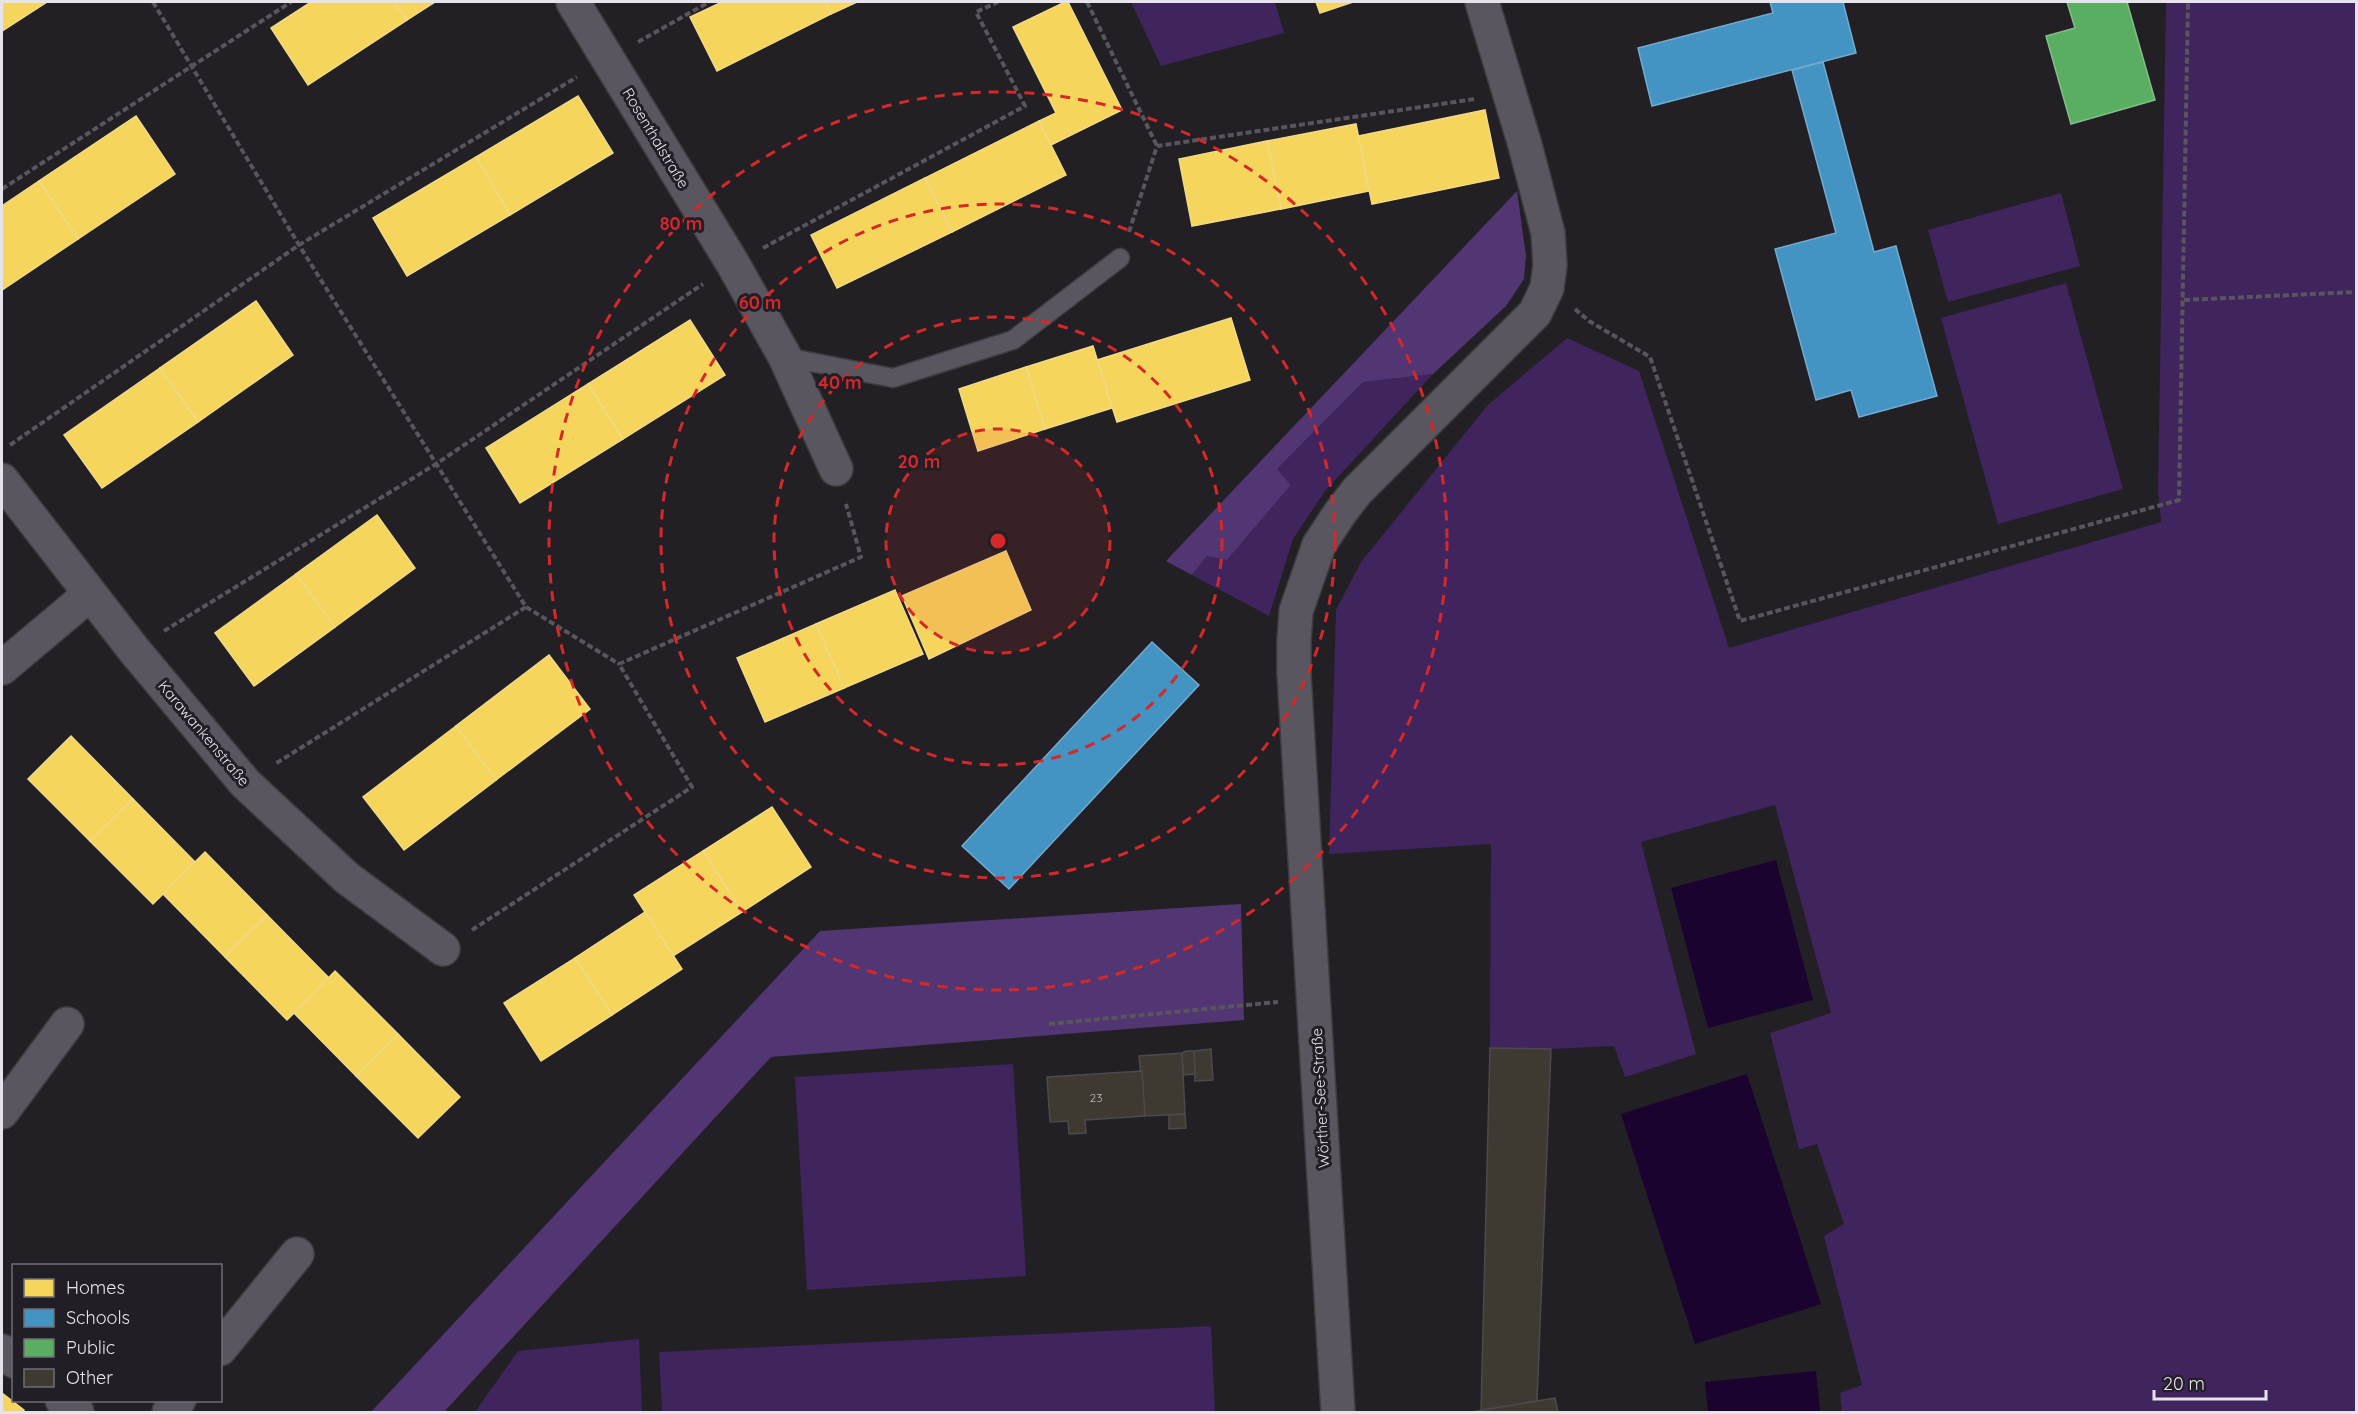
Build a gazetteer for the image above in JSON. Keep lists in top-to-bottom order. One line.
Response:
{"streets":{"street":["Rosenthalstraße","Karawankenstraße","Wörther-See-Straße"]},"house_numbers":["23"],"legend":["Homes","Schools","Public","Other"],"scale_bar":"20 m","rings":["80 m","60 m","40 m","20 m"]}
